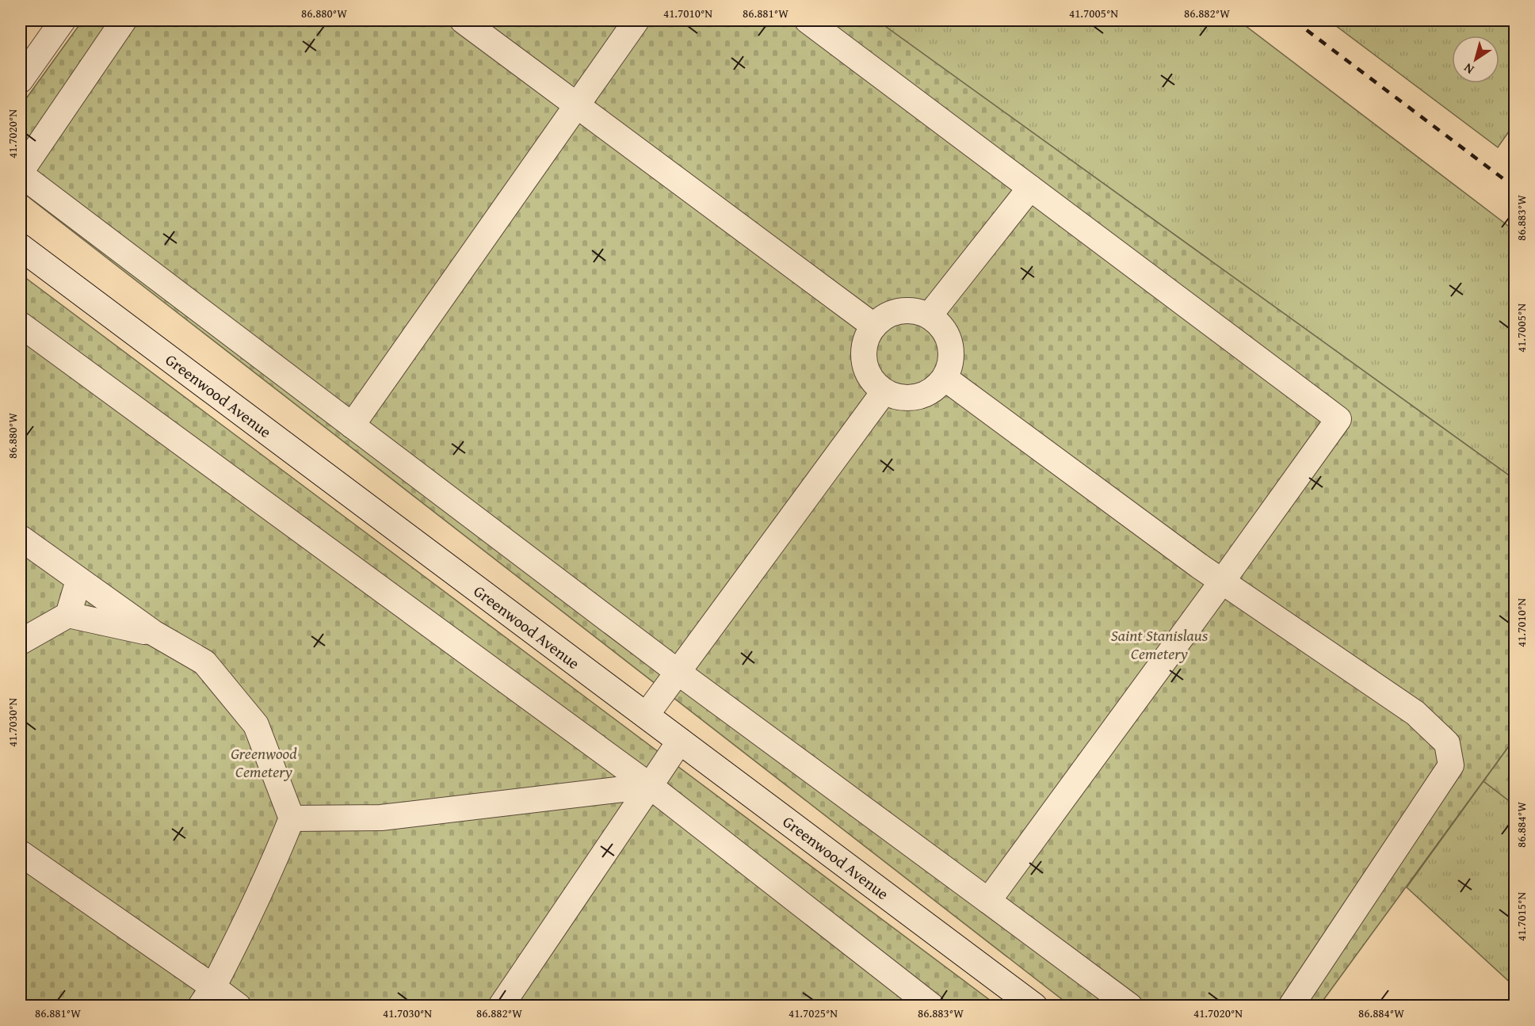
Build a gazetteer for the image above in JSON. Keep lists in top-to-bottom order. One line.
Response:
{"streets":{"street":["Greenwood Avenue"]},"parks":["Saint Stanislaus Cemetery","Greenwood Cemetery"],"north":"bottom left","coordinates":["86.880°W","41.7010°N","86.881°W","41.7005°N","86.882°W","41.7020°N","86.883°W","41.7030°N","86.884°W","41.7015°N","41.7025°N"]}
